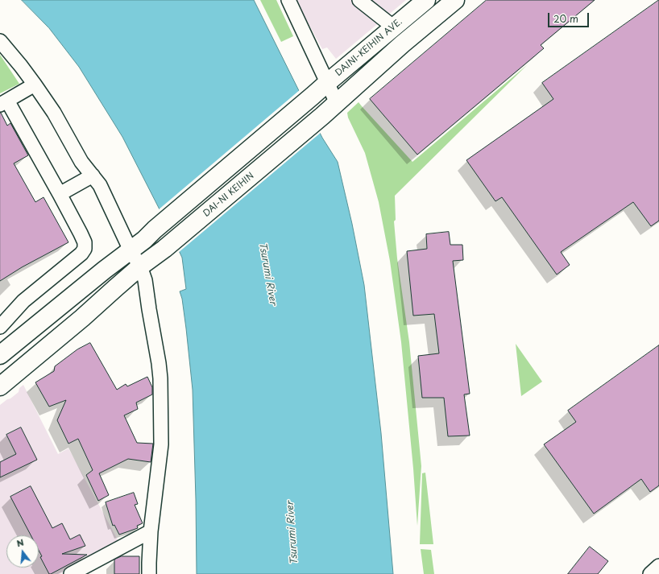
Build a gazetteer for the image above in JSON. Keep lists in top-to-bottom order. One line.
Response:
{"streets":{"highway":["DAINI-KEIHIN AVE.","DAI-NI KEIHIN"]},"water":["Tsurumi River"],"scale_bar":"20 m","north":"top"}
